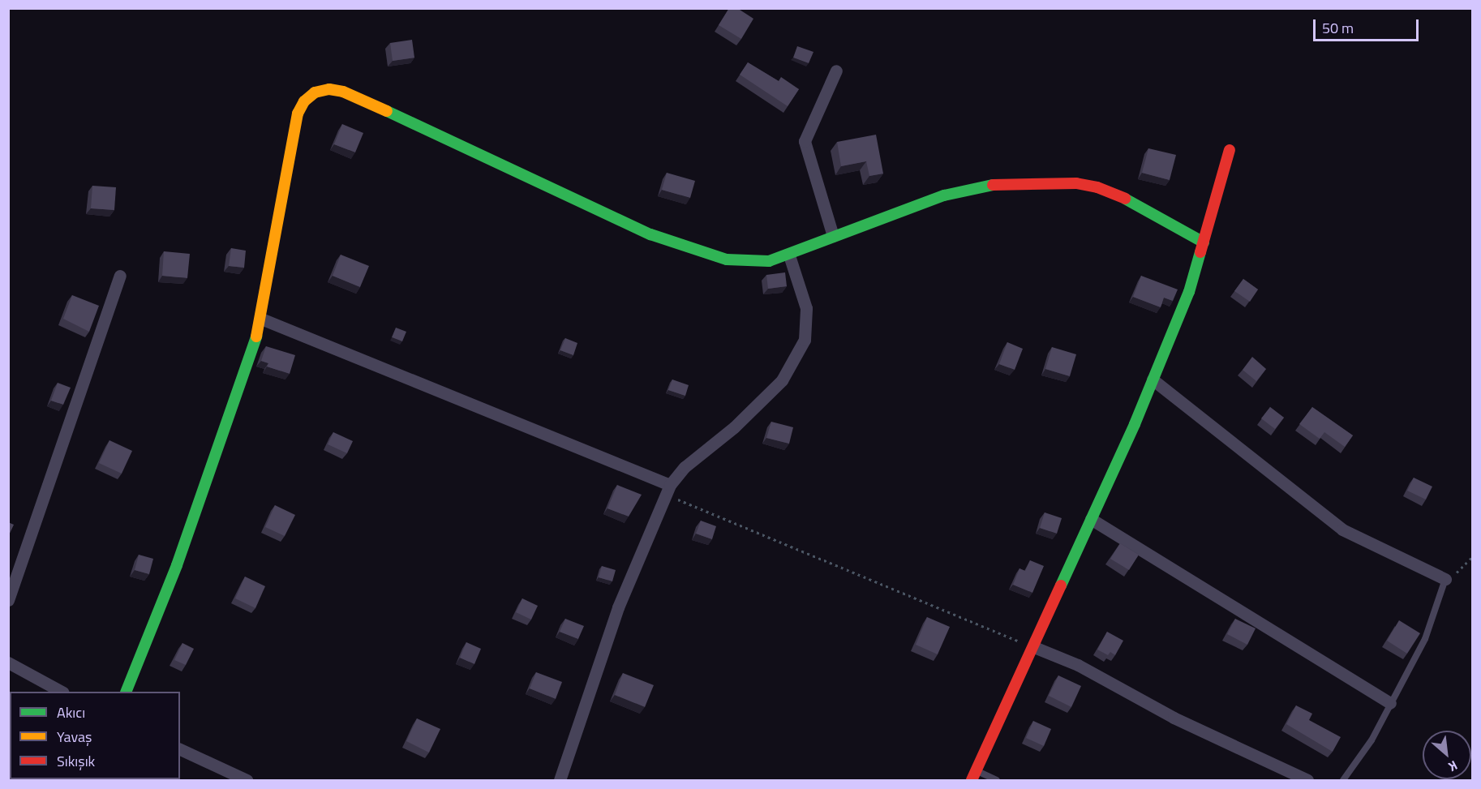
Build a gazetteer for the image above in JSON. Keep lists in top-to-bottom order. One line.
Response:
{"legend":["Akıcı","Yavaş","Sıkışık"],"scale_bar":"50 m","north":"bottom right"}
